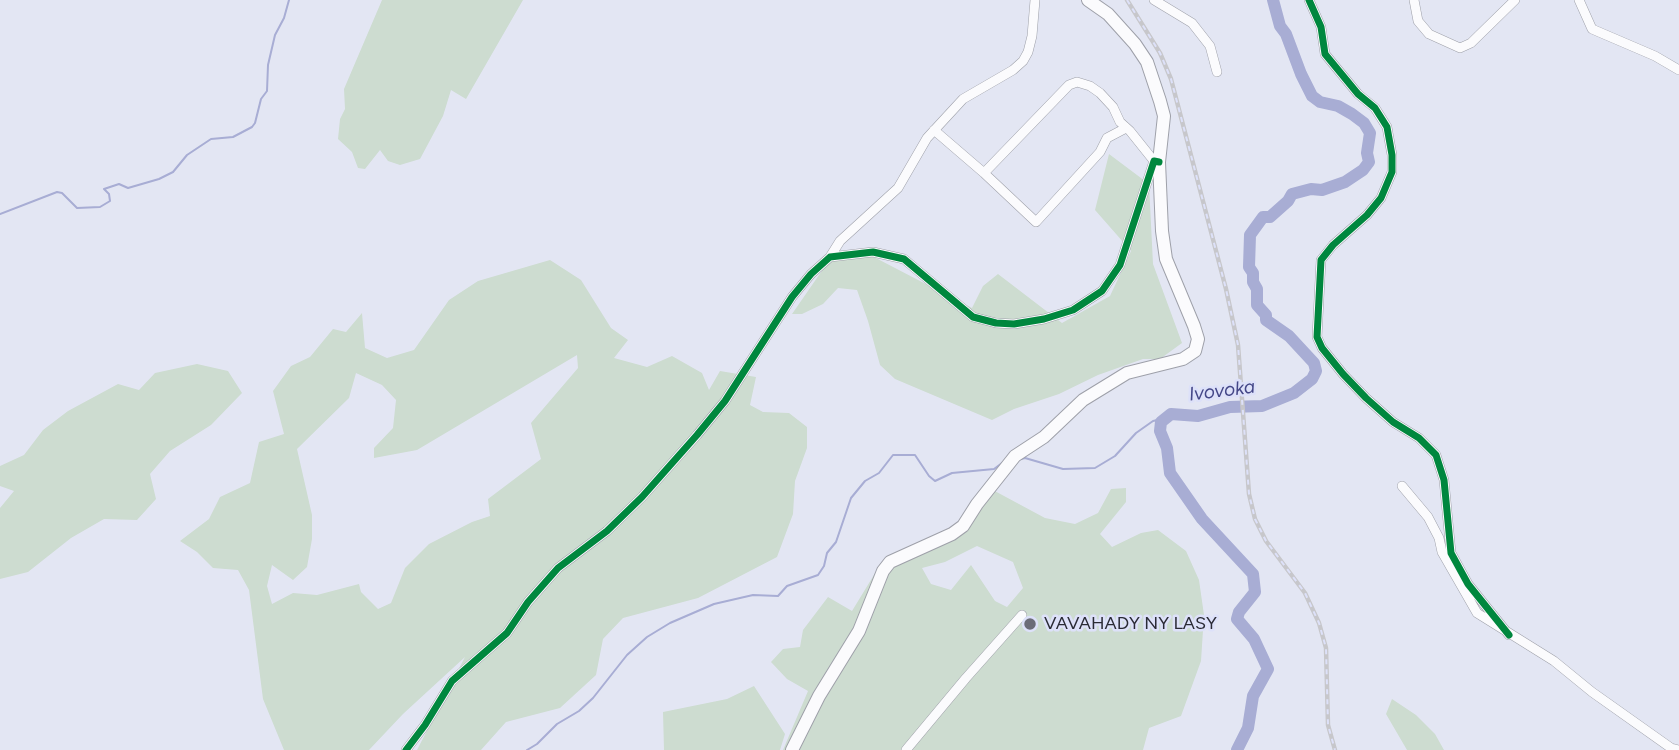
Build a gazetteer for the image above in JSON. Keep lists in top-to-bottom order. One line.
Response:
{"water":["Ivovoka"],"places":["VAVAHADY NY LASY"]}
